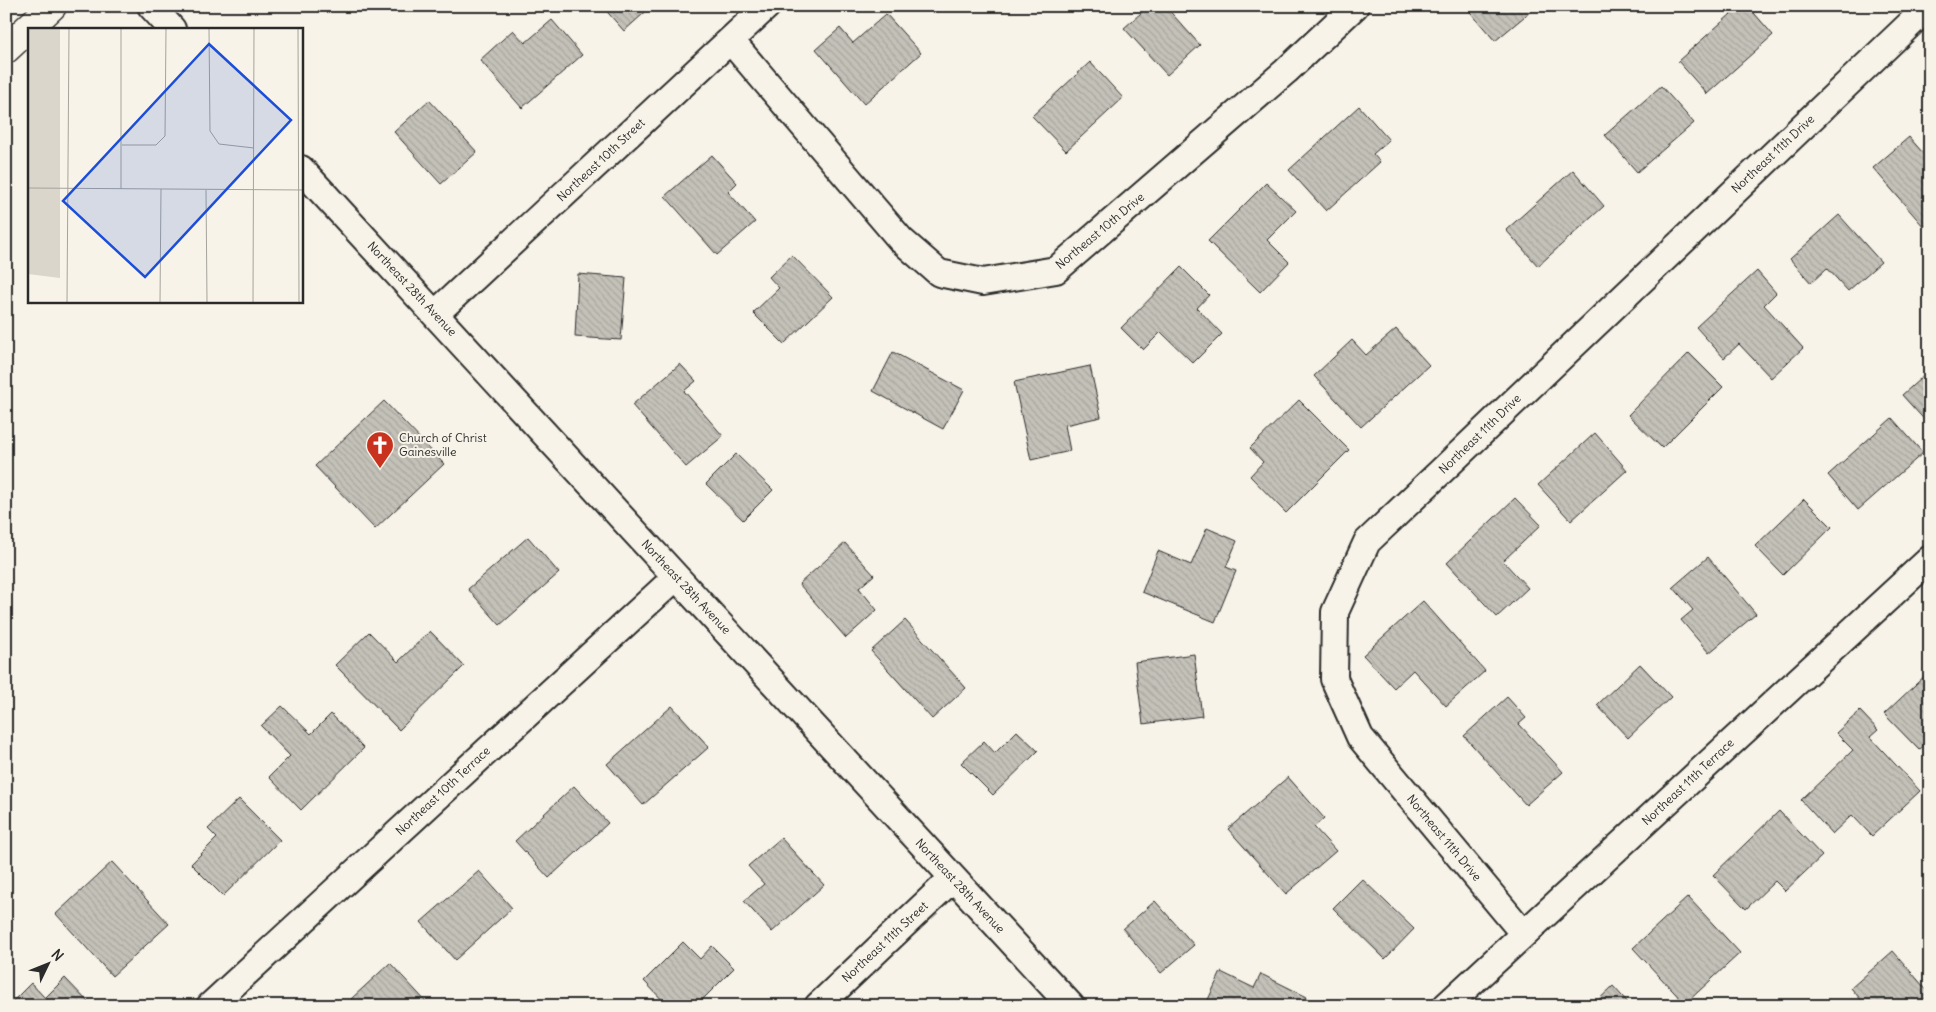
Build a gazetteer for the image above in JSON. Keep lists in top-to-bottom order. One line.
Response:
{"streets":{"street":["Northeast 11th Drive","Northeast 10th Street","Northeast 10th Drive","Northeast 28th Avenue","Northeast 11th Terrace","Northeast 10th Terrace","Northeast 11th Street"]},"crossings":[["Northeast 11th Drive","Northeast 11th Terrace"],["Northeast 10th Street","Northeast 10th Drive"],["Northeast 10th Street","Northeast 28th Avenue"],["Northeast 28th Avenue","Northeast 10th Terrace"],["Northeast 28th Avenue","Northeast 11th Street"]],"places":{"church":["Church of Christ Gainesville"]},"north":"top right"}
